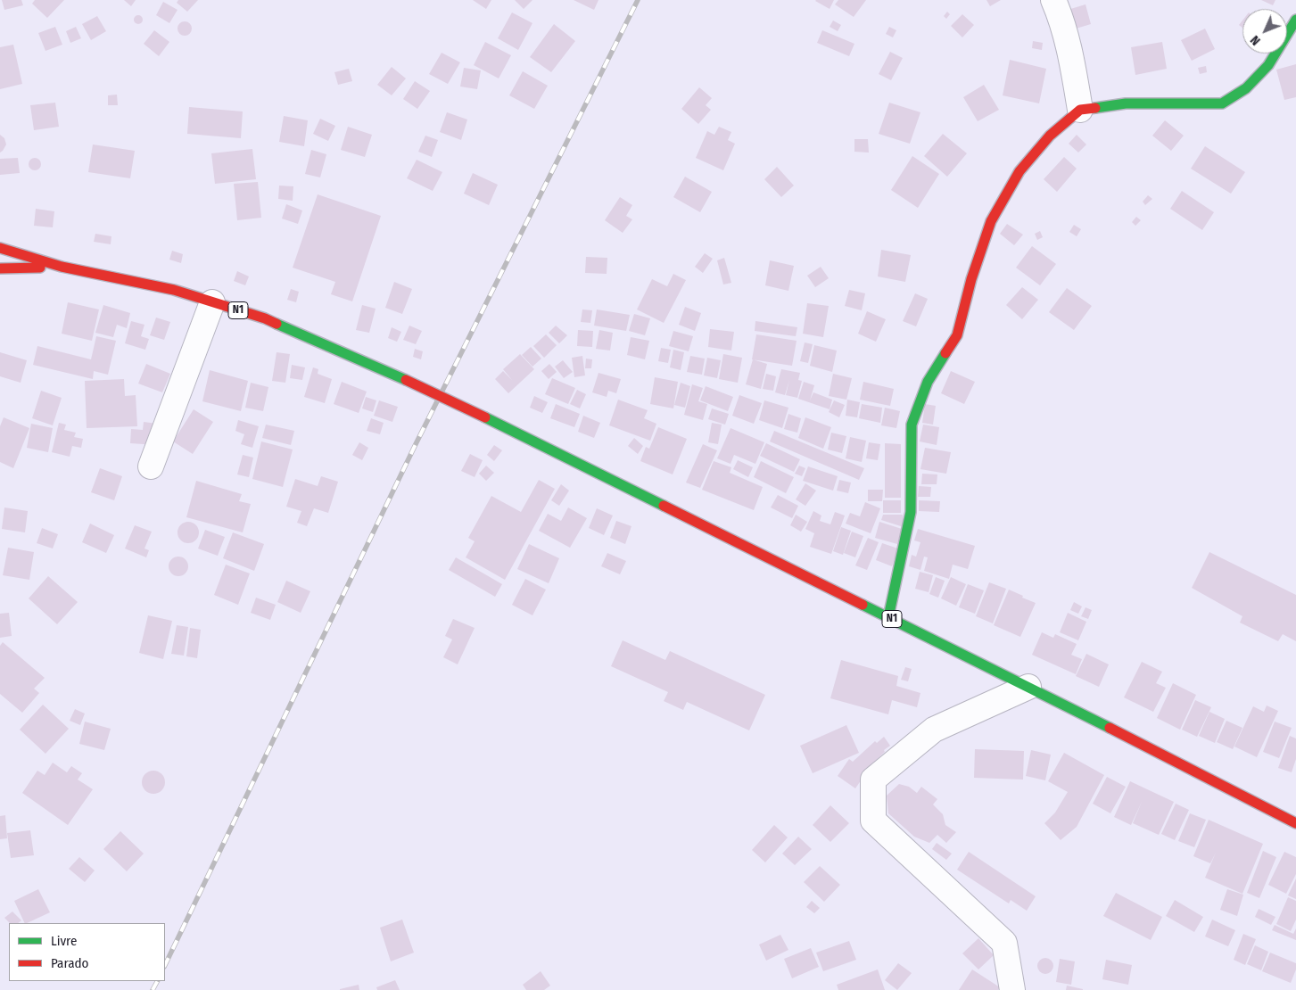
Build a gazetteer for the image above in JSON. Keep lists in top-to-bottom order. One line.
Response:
{"streets":{"main road":["N1"]},"legend":["Livre","Parado"],"north":"bottom left"}
